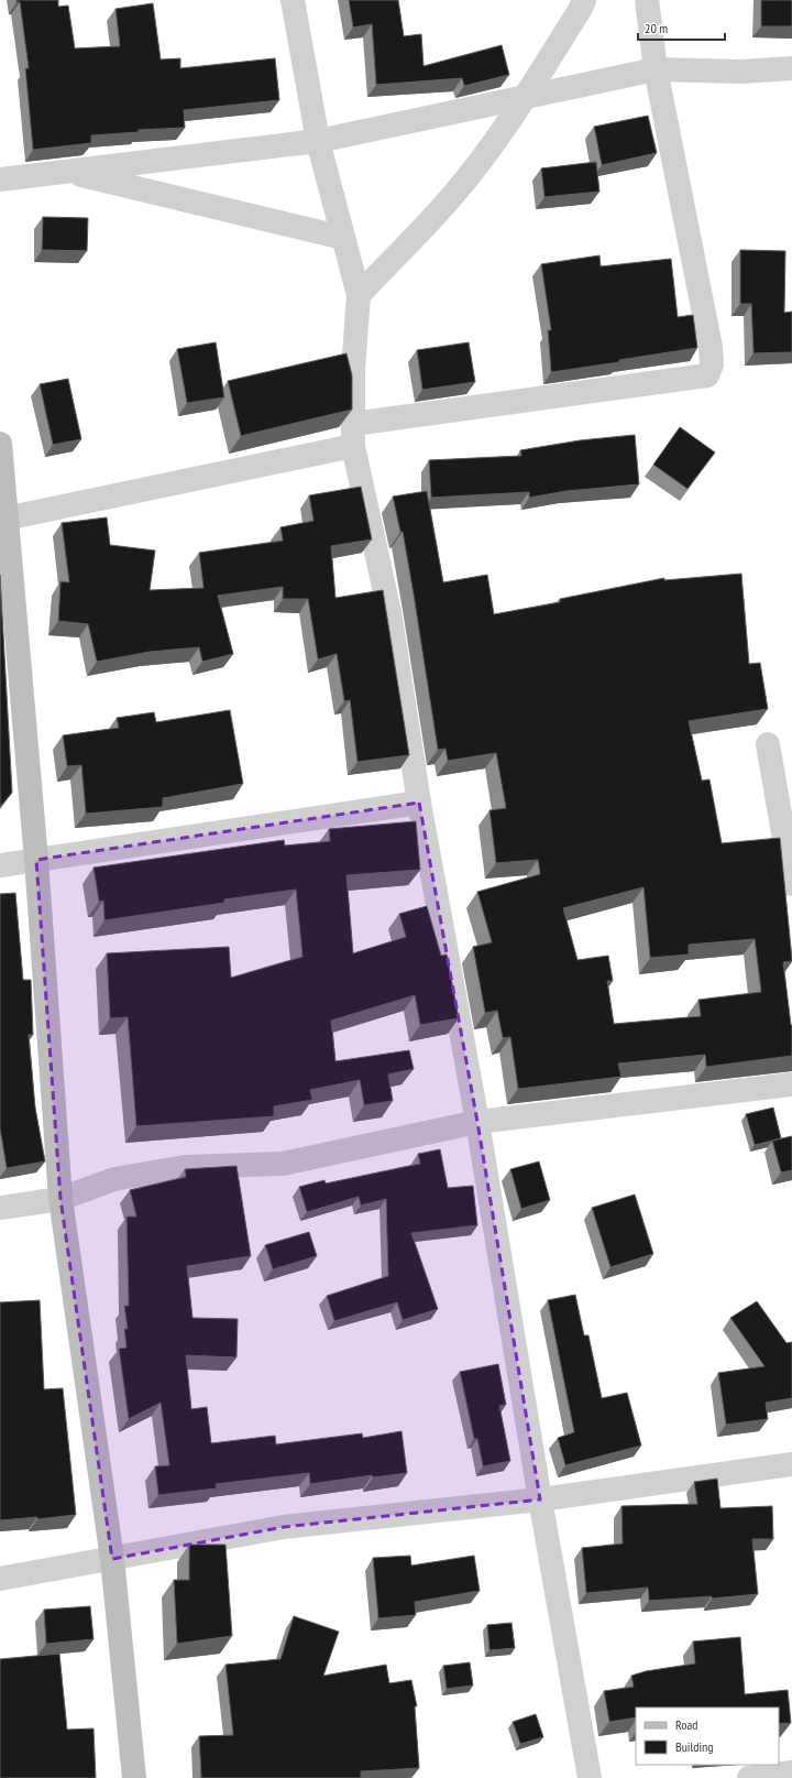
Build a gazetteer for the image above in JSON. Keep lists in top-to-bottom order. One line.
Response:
{"legend":["Road","Building"],"scale_bar":"20 m"}
